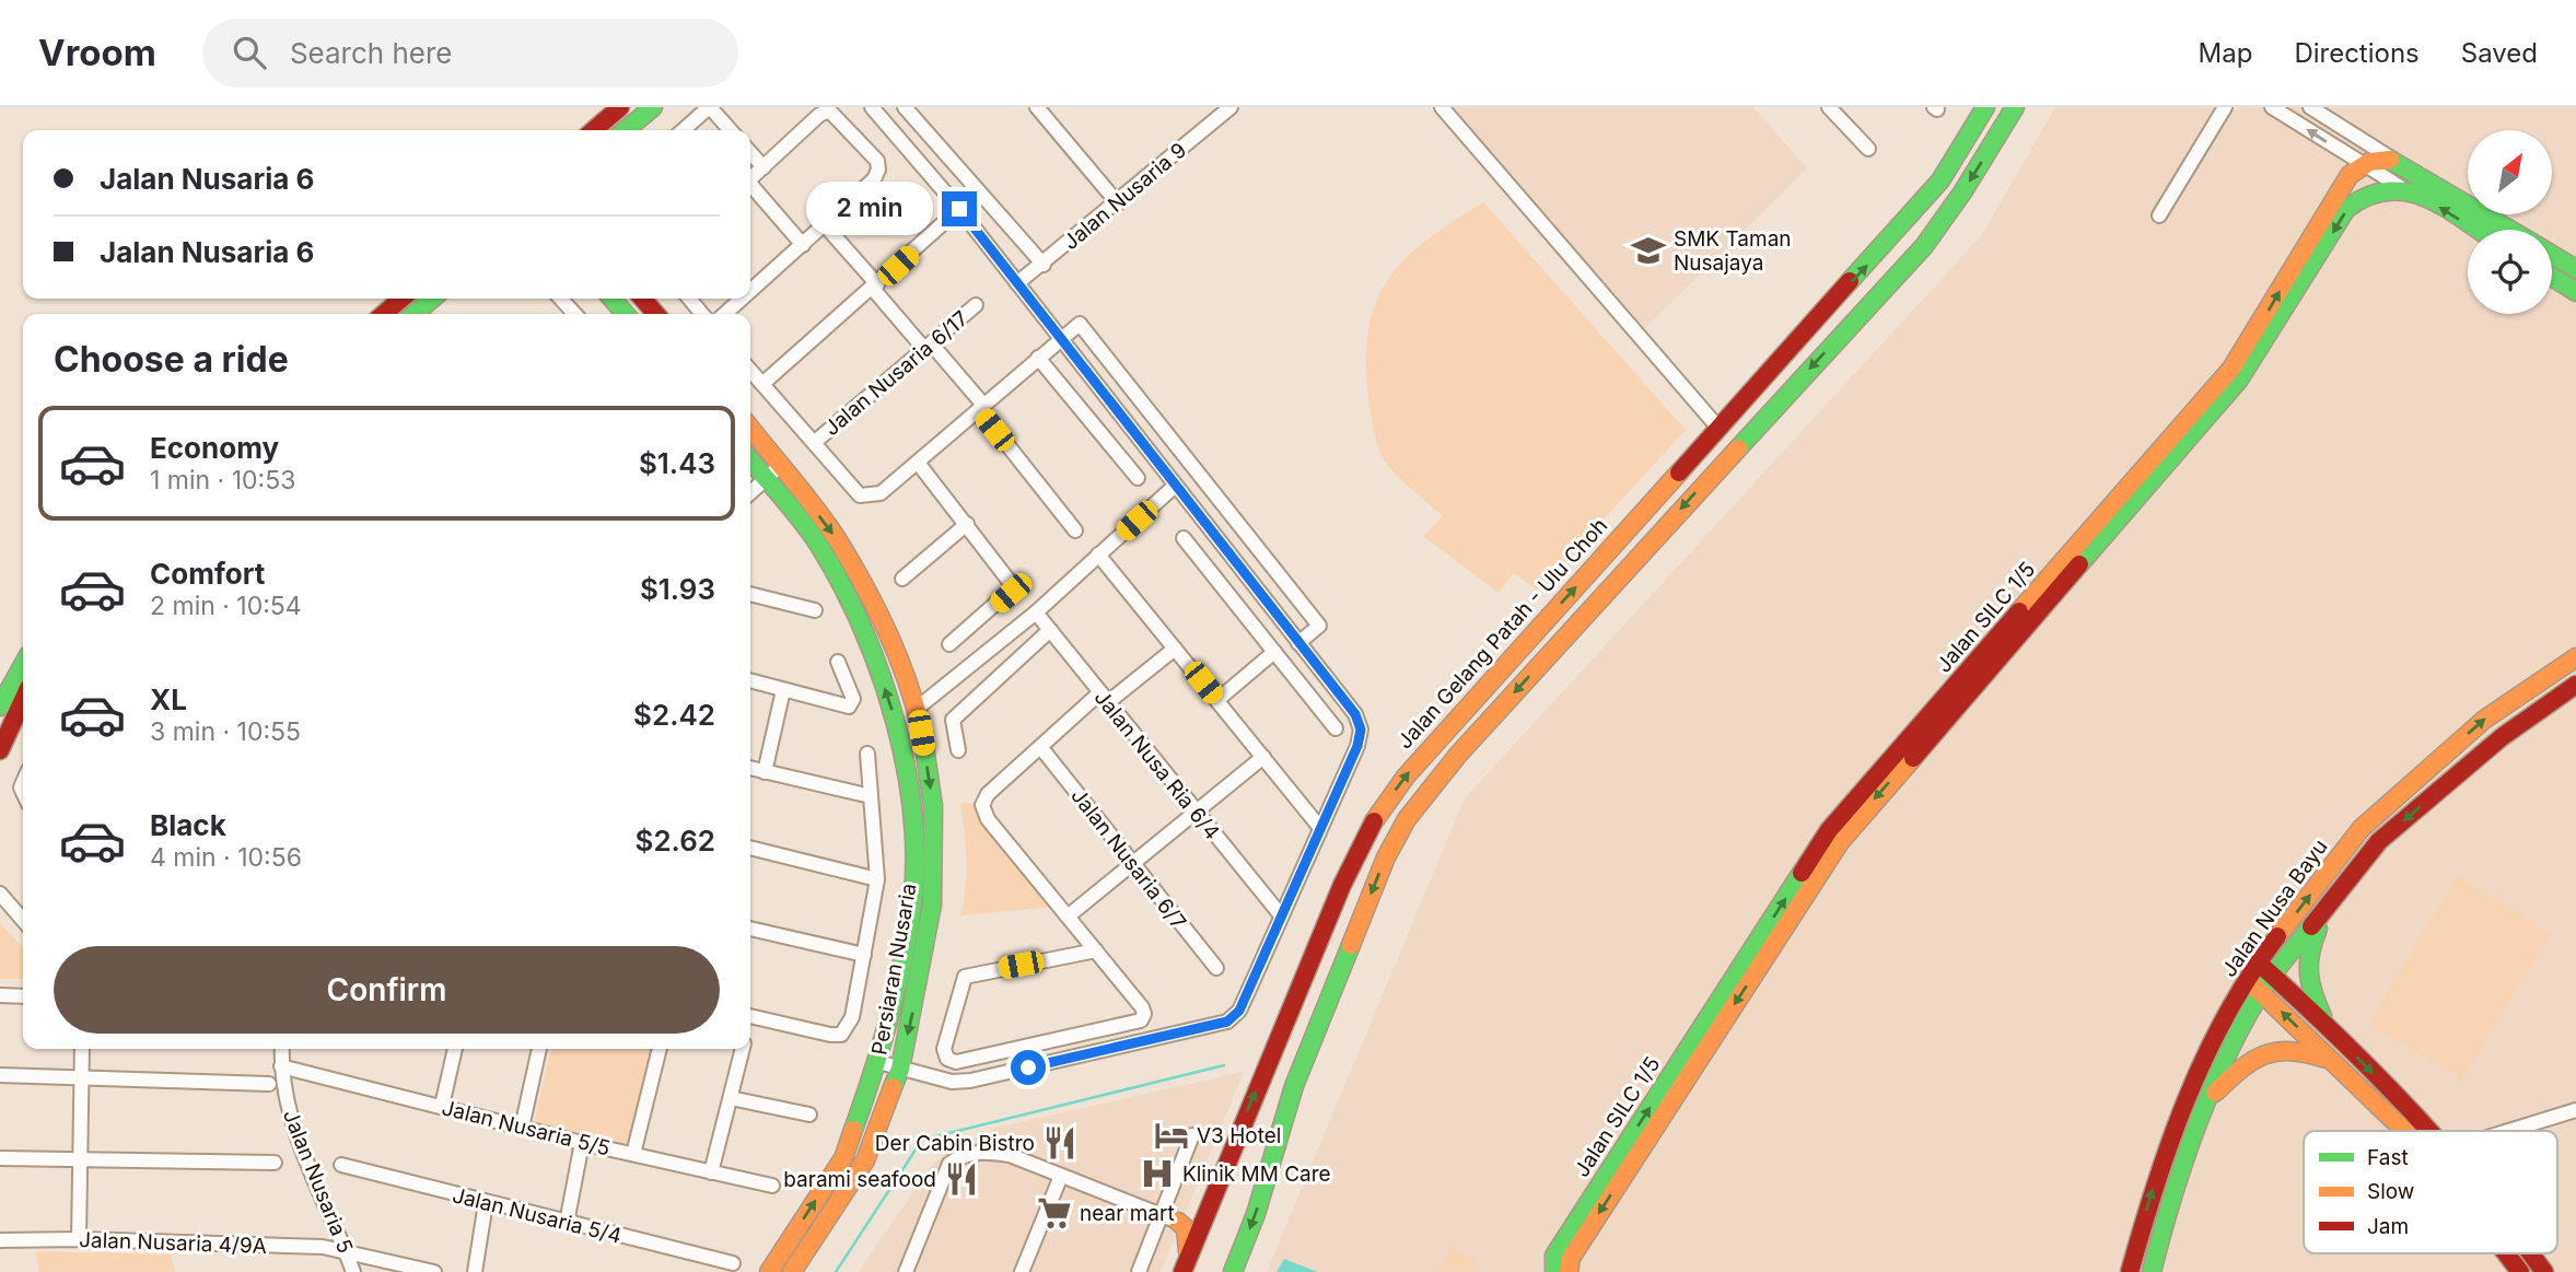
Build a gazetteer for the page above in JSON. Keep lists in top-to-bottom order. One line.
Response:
{"streets":{"street":["Jalan Nusaria 9","Jalan Nusaria 6/17","Jalan SILC 1/5","Jalan Gelang Patah - Ulu Choh","Jalan Nusa Ria 6/4","Jalan Nusaria 6/7","Jalan Nusa Bayu","Persiaran Nusaria","Jalan Nusaria 5/5","Jalan Nusaria 5","Jalan Nusaria 5/4","Jalan Nusaria 4/9A"]},"crossings":[["Jalan Nusaria 5/5","Jalan Nusaria 5"],["Jalan Nusaria 5","Jalan Nusaria 4/9A"]],"places":{"school or university":["SMK Taman Nusajaya"],"hotel":["V3 Hotel"],"restaurant":["Der Cabin Bistro","barami seafood"],"hospital":["Klinik MM Care"],"supermarket":["near mart"]},"legend":["Fast","Slow","Jam"],"north":"top right","page":{"header":"Vroom","search":"Search here","nav":["Map","Directions","Saved"],"banner":["Jalan Nusaria 6","Jalan Nusaria 6"],"bubble":"2 min","heading":"Choose a ride","list":[{"name":"Economy","note":"1 min · 10:53","value":"$1.43"},{"name":"Comfort","note":"2 min · 10:54","value":"$1.93"},{"name":"XL","note":"3 min · 10:55","value":"$2.42"},{"name":"Black","note":"4 min · 10:56","value":"$2.62"}],"buttons":"Confirm"}}
